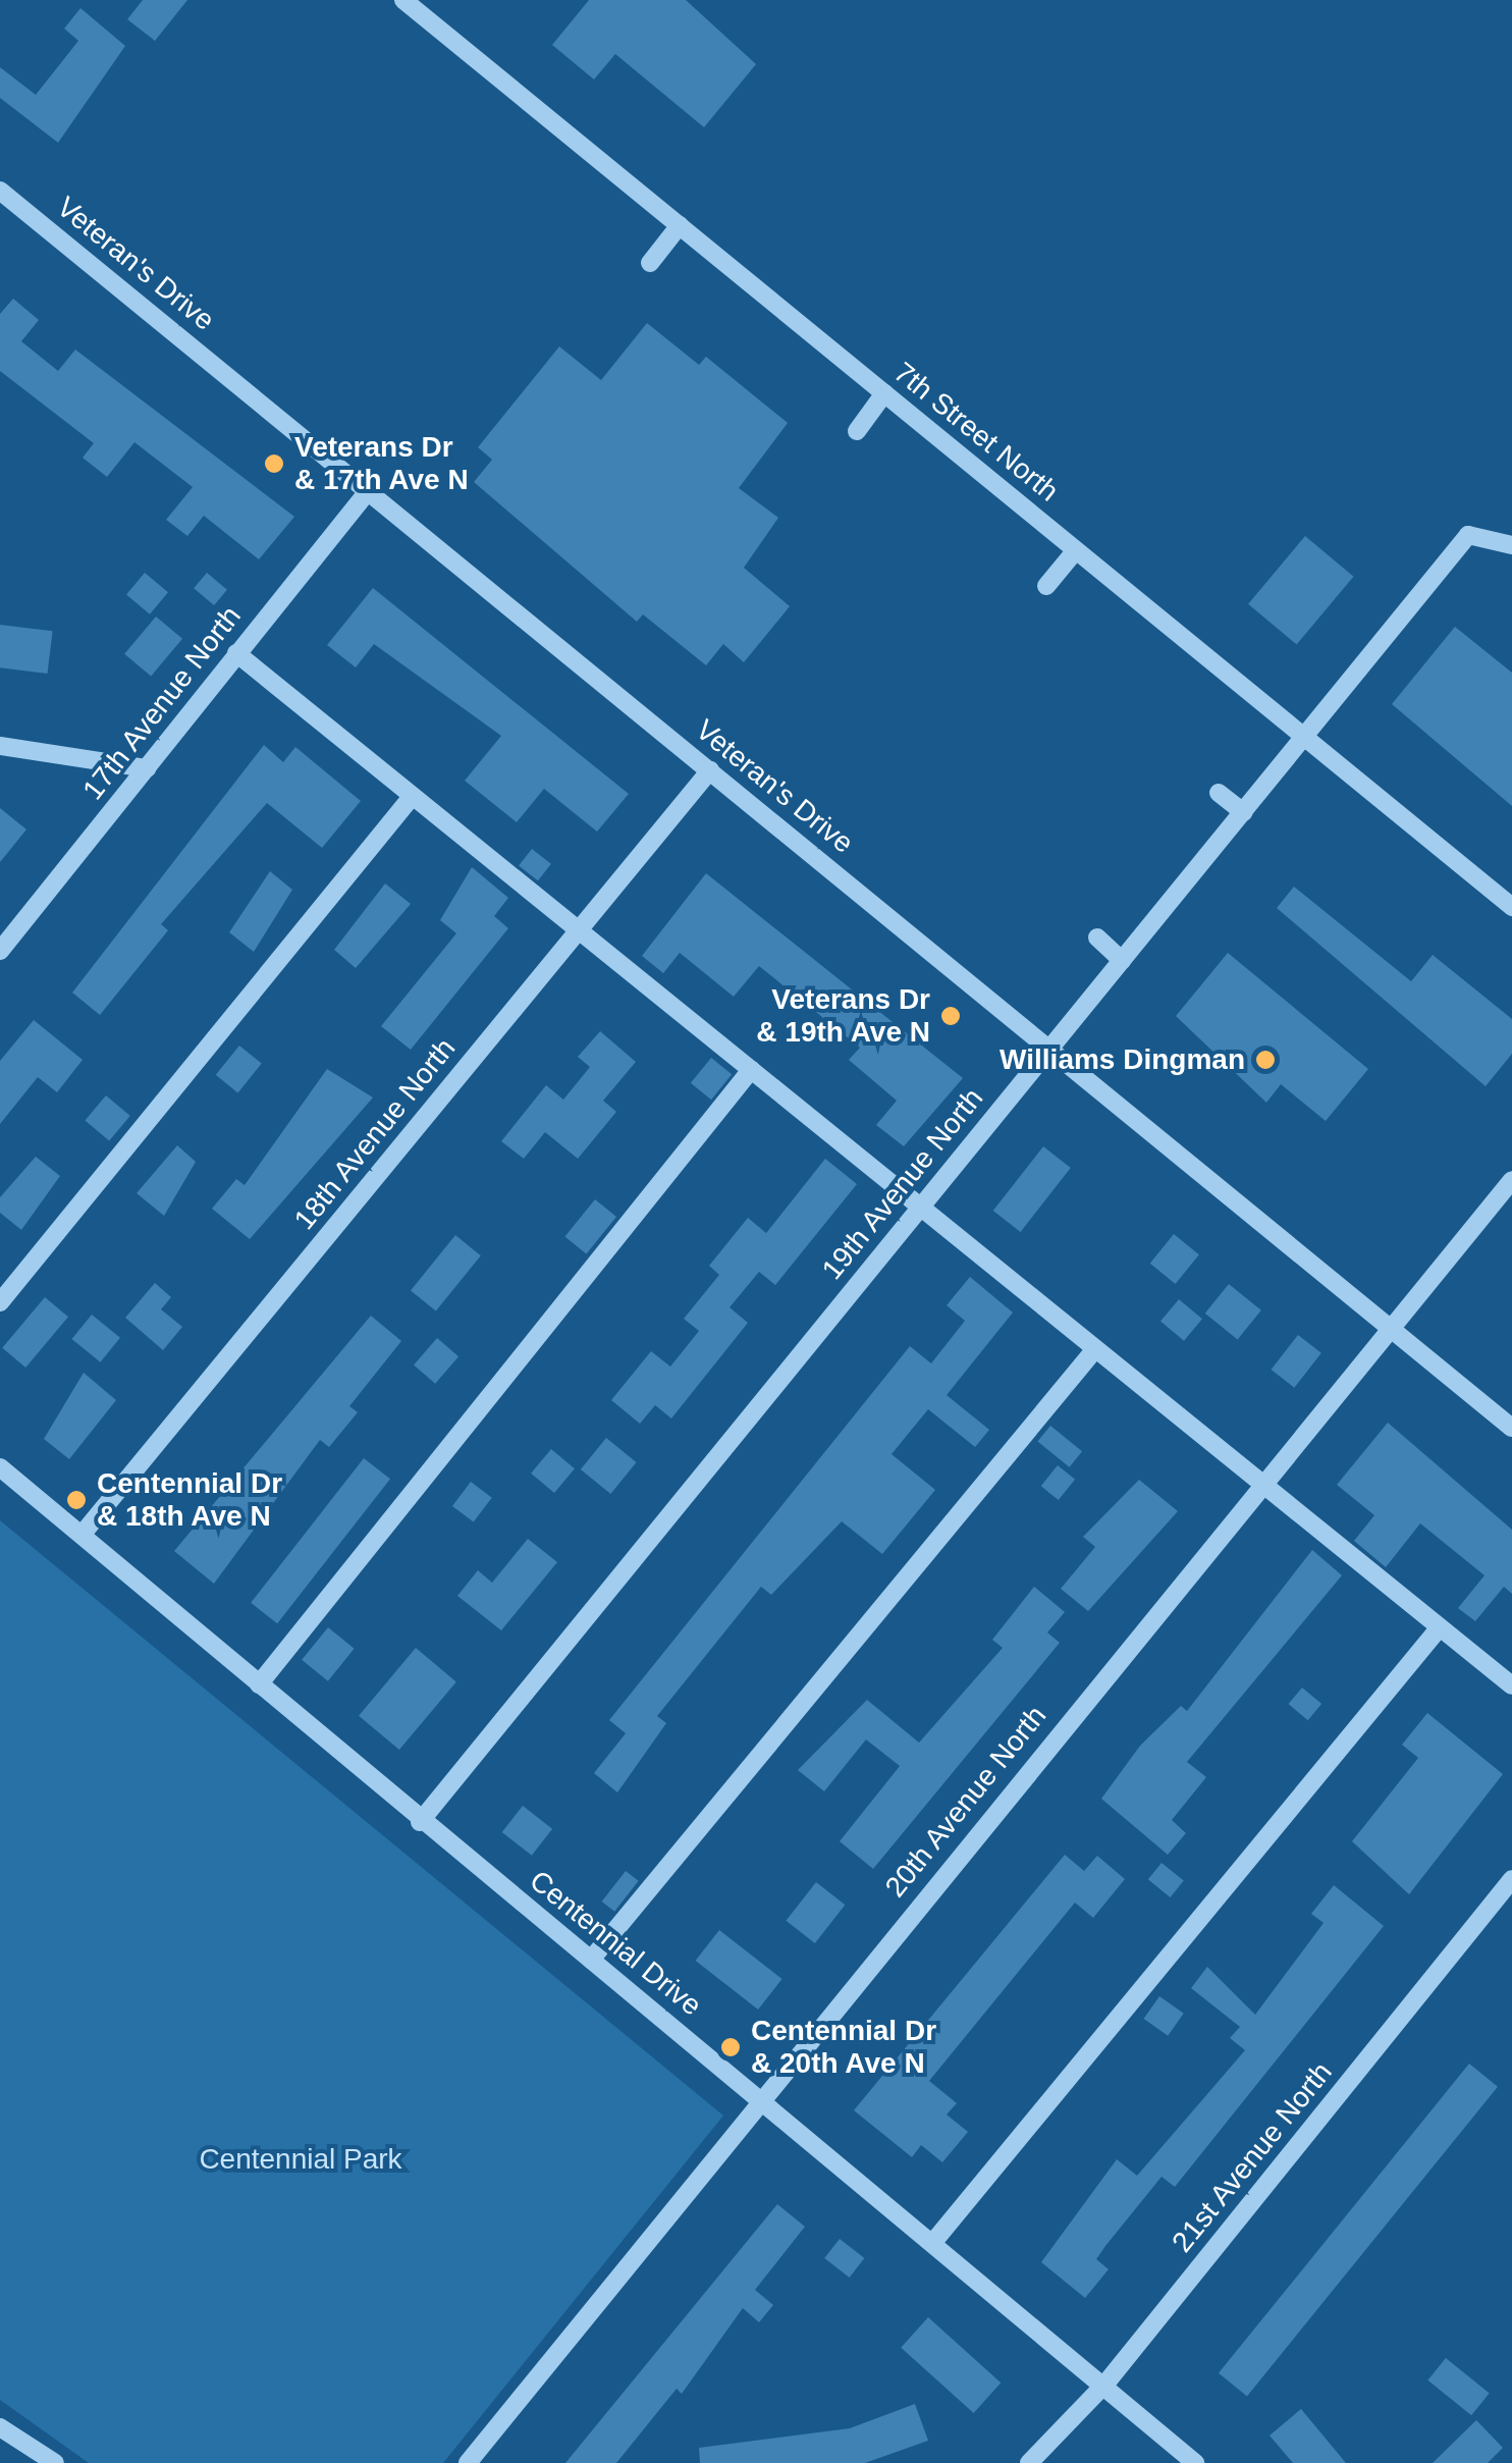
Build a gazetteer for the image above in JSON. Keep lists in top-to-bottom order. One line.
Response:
{"streets":{"street":["Veteran's Drive","7th Street North","17th Avenue North","18th Avenue North","19th Avenue North","20th Avenue North","Centennial Drive","21st Avenue North"]},"crossings":[["Veteran's Drive","17th Avenue North"],["Veteran's Drive","18th Avenue North"],["Veteran's Drive","19th Avenue North"],["Veteran's Drive","20th Avenue North"],["7th Street North","19th Avenue North"],["18th Avenue North","Centennial Drive"],["19th Avenue North","Centennial Drive"],["20th Avenue North","Centennial Drive"],["Centennial Drive","21st Avenue North"]],"parks":["Centennial Park"],"places":["Veterans Dr & 17th Ave N","Veterans Dr & 19th Ave N","Williams Dingman","Centennial Dr & 18th Ave N","Centennial Dr & 20th Ave N"]}
